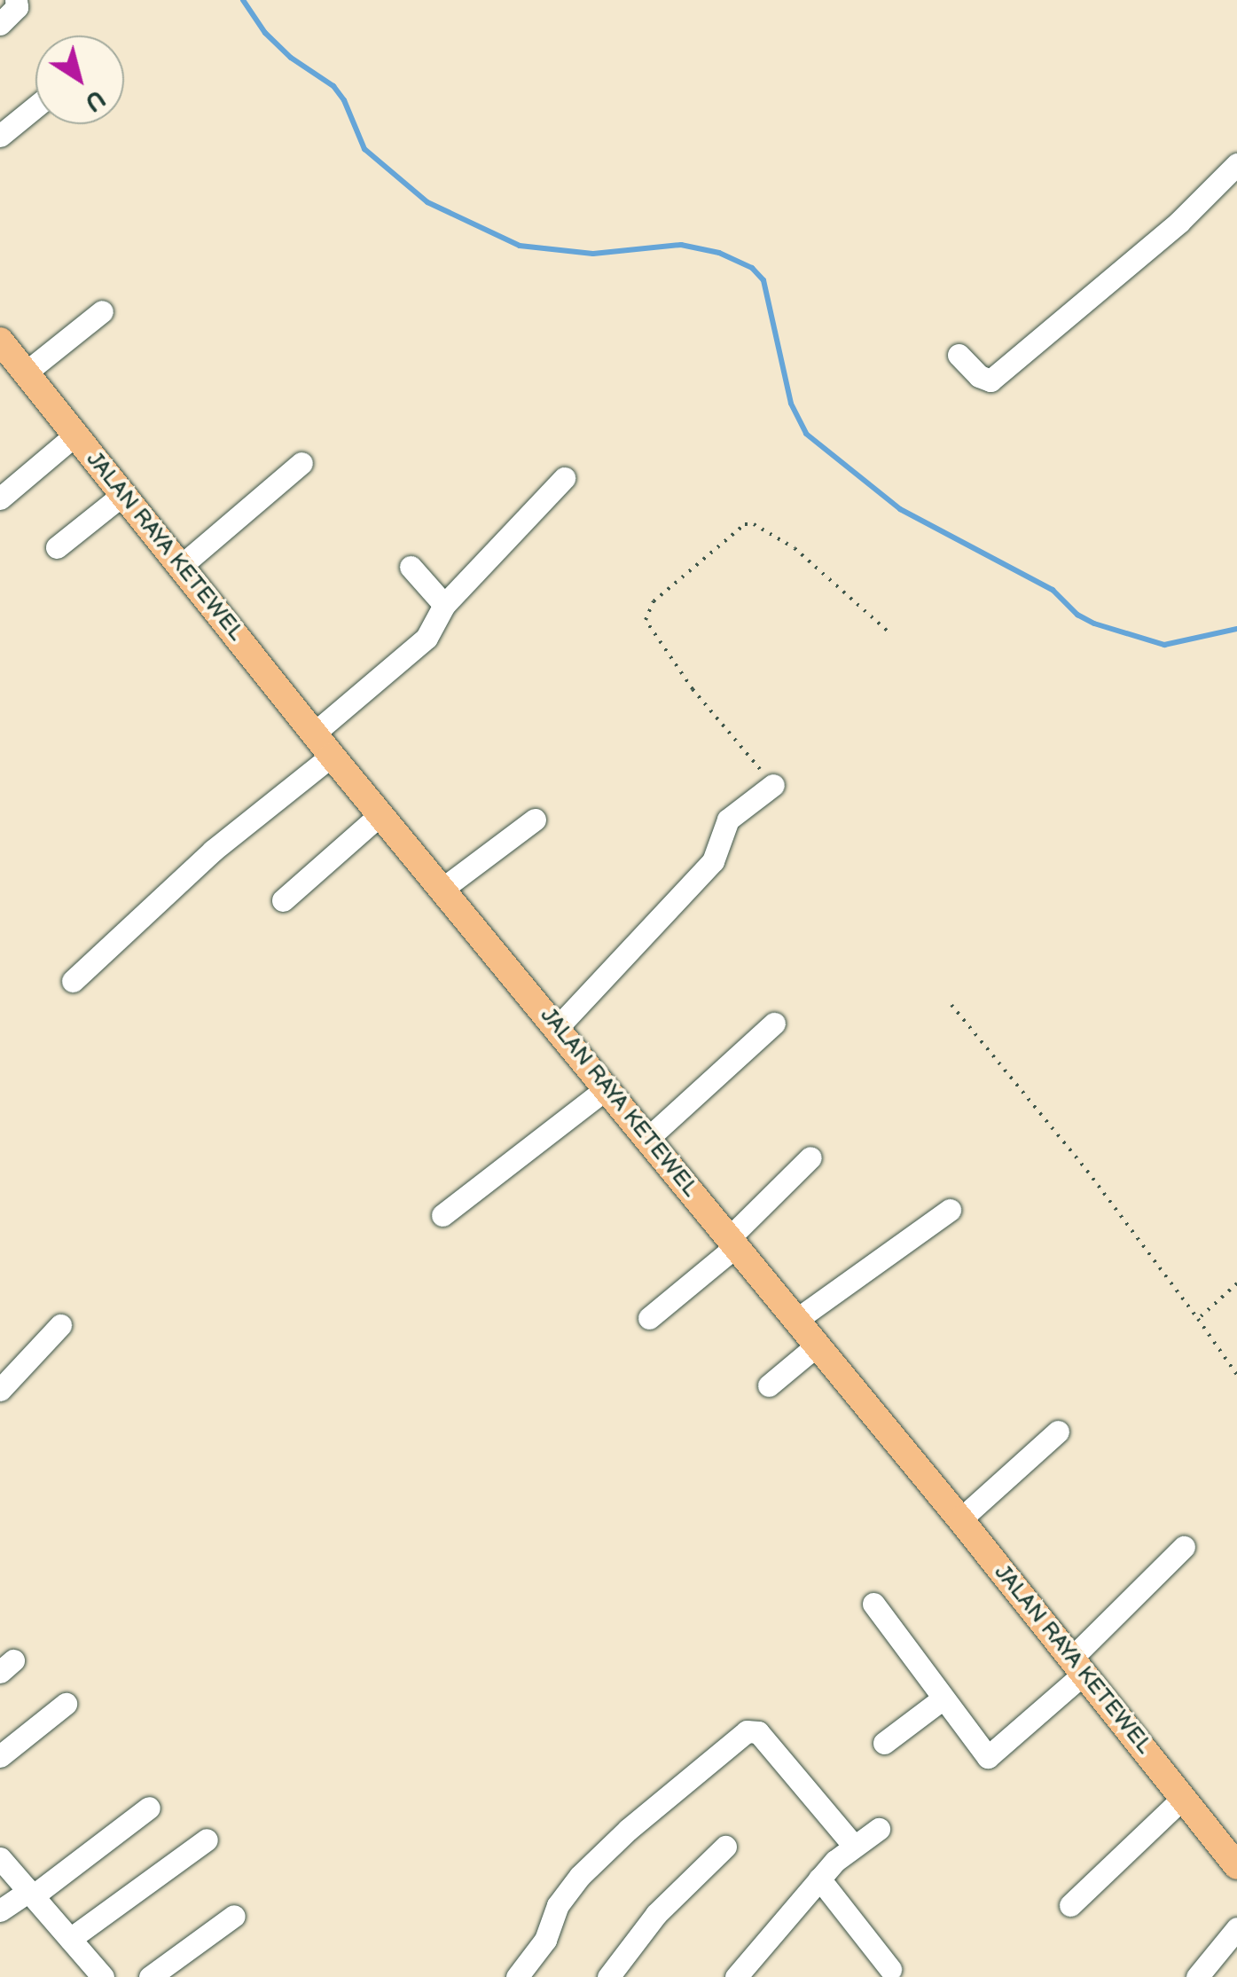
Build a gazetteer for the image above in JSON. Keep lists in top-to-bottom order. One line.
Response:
{"streets":{"main road":["JALAN RAYA KETEWEL"]},"north":"bottom right"}
